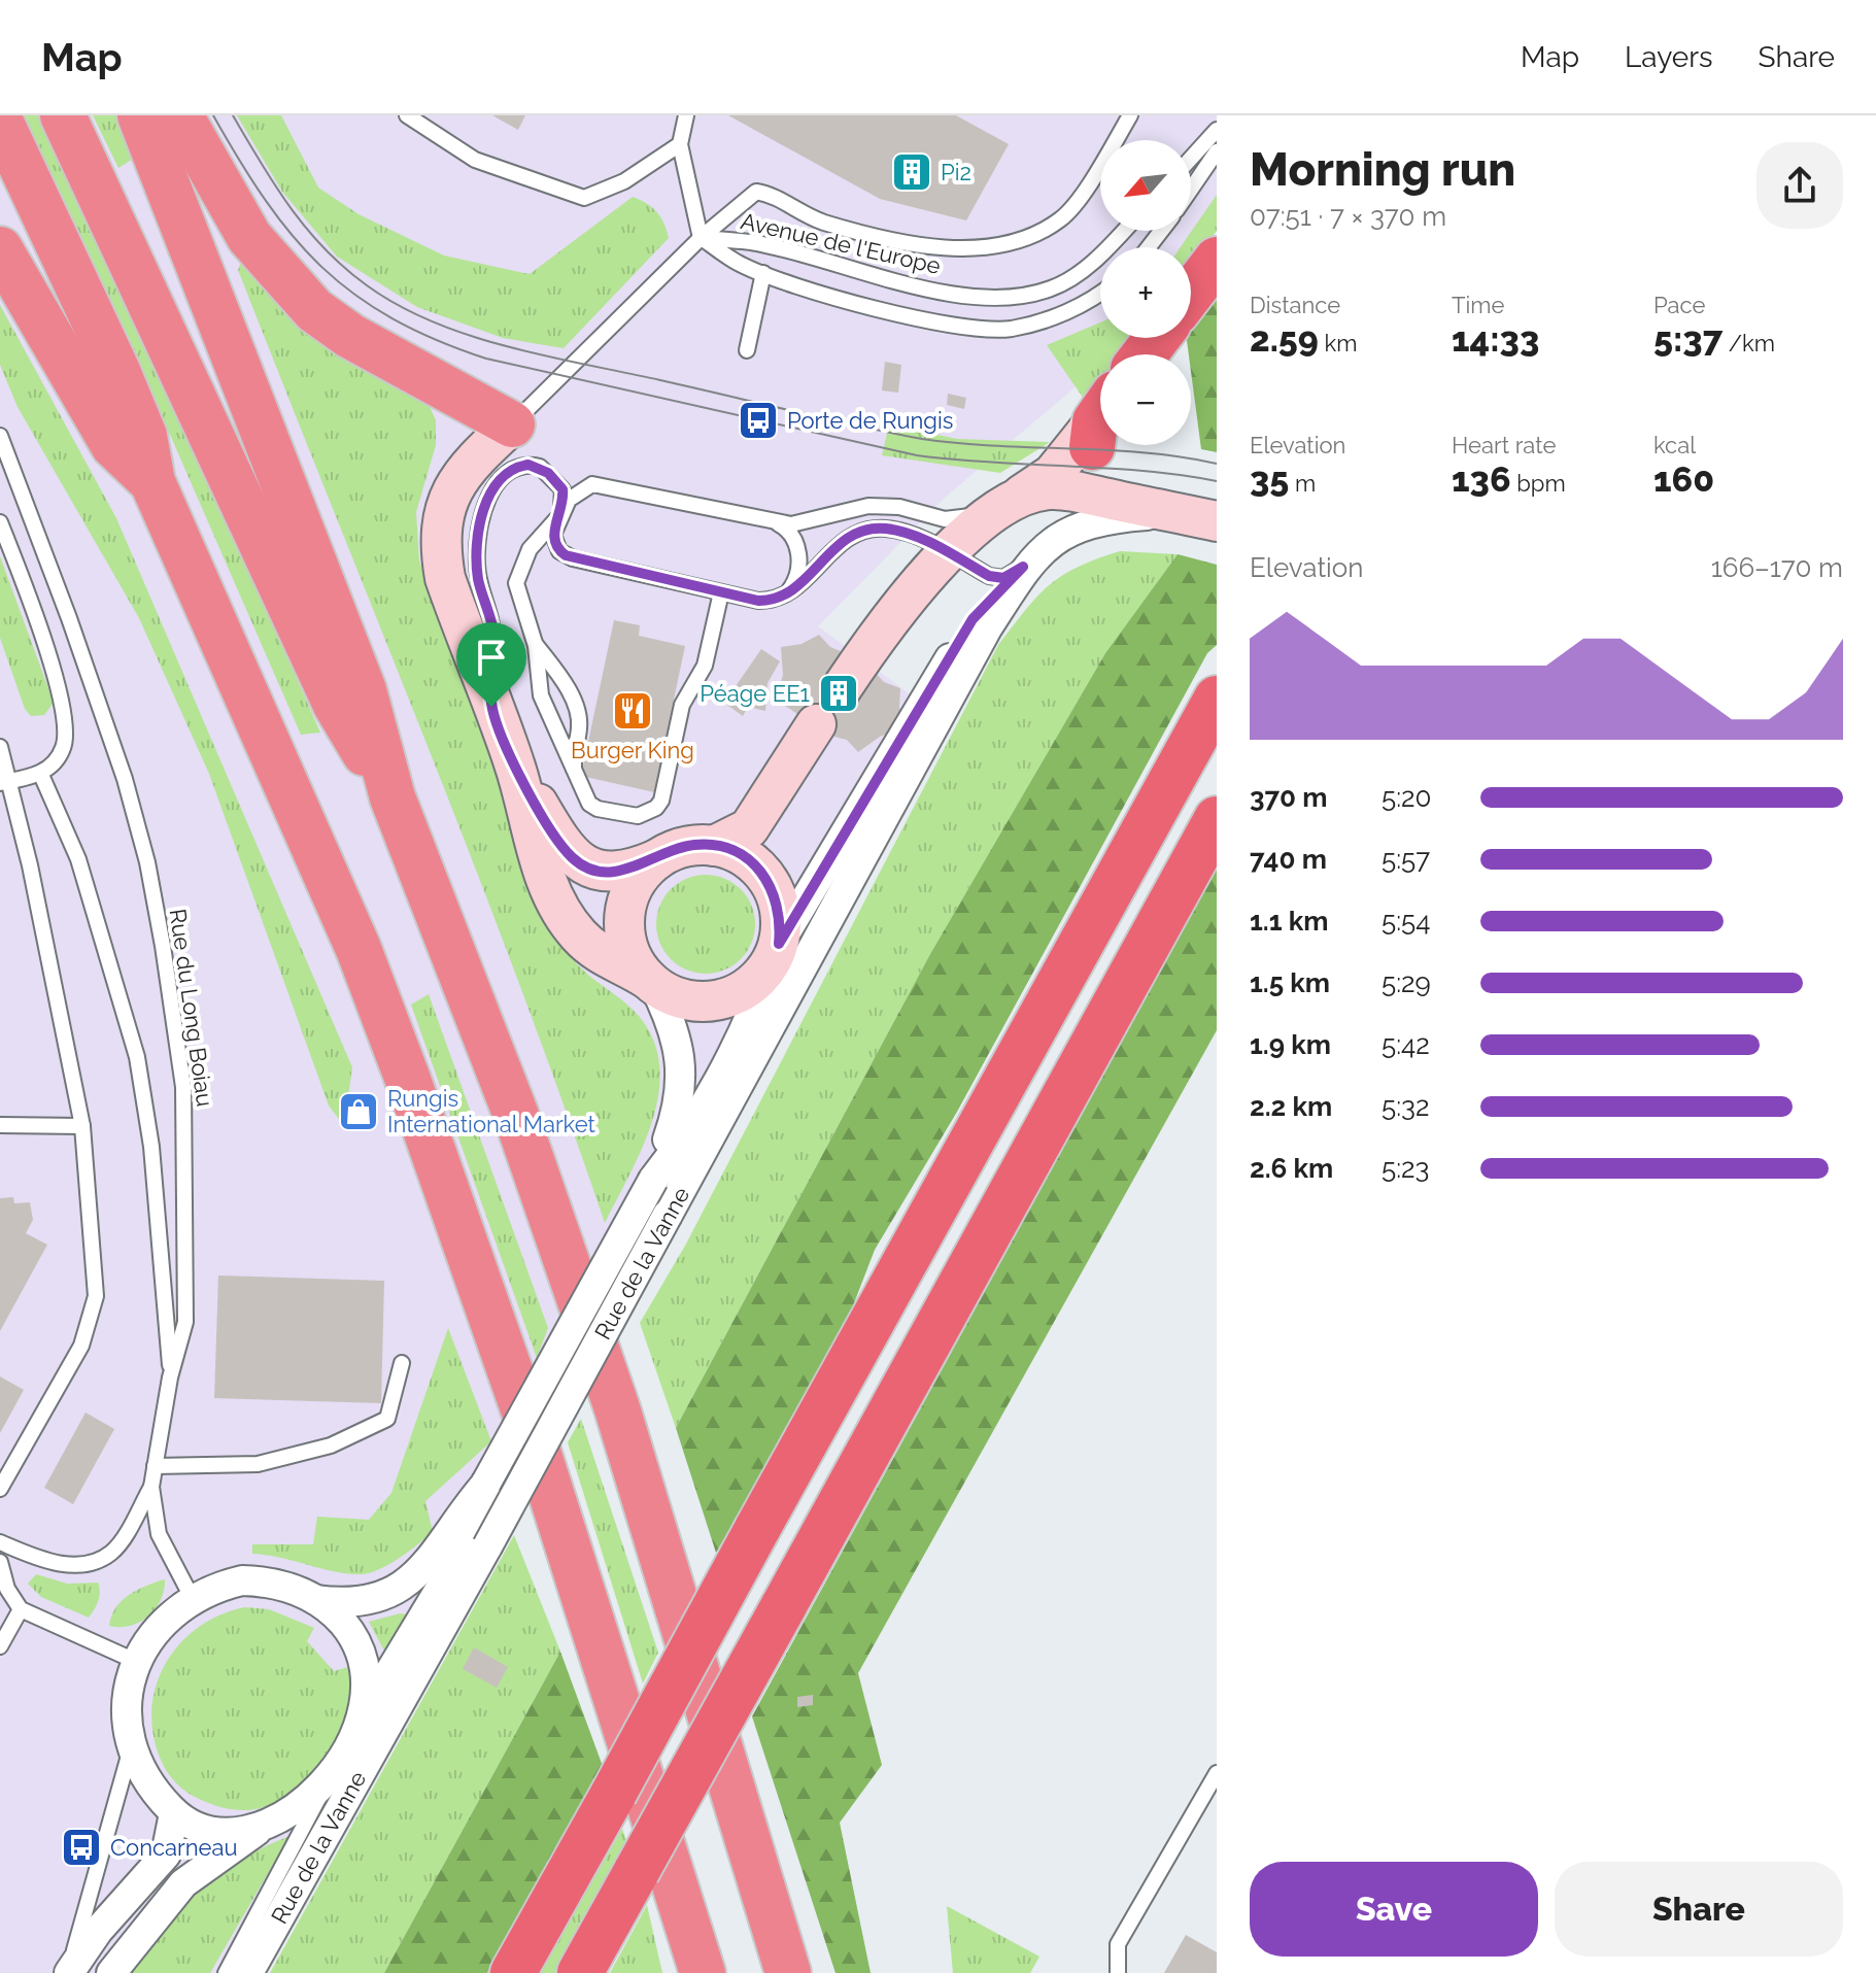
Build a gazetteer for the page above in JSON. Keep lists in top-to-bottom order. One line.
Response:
{"streets":{"street":["Rue de la Vanne"],"lane":["Avenue de l'Europe","Rue du Long Boiau"]},"places":{"building":["Pi2","Péage EE1"],"bus stop":["Porte de Rungis","Concarneau"],"restaurant":["Burger King"],"shop":["Rungis International Market"]},"north":"bottom left","page":{"header":"Map","nav":["Map","Layers","Share"],"heading":["Morning run","07:51 · 7 × 370 m"],"map_buttons":["+","−"],"stats":[["Distance","2.59 km"],["Time","14:33"],["Pace","5:37 /km"],["Elevation","35 m"],["Heart rate","136 bpm"],["kcal","160"]],"chart":["Elevation","166–170 m"],"list":[{"name":"370 m","note":"5:20"},{"name":"740 m","note":"5:57"},{"name":"1.1 km","note":"5:54"},{"name":"1.5 km","note":"5:29"},{"name":"1.9 km","note":"5:42"},{"name":"2.2 km","note":"5:32"},{"name":"2.6 km","note":"5:23"}],"buttons":["Save","Share"]}}
